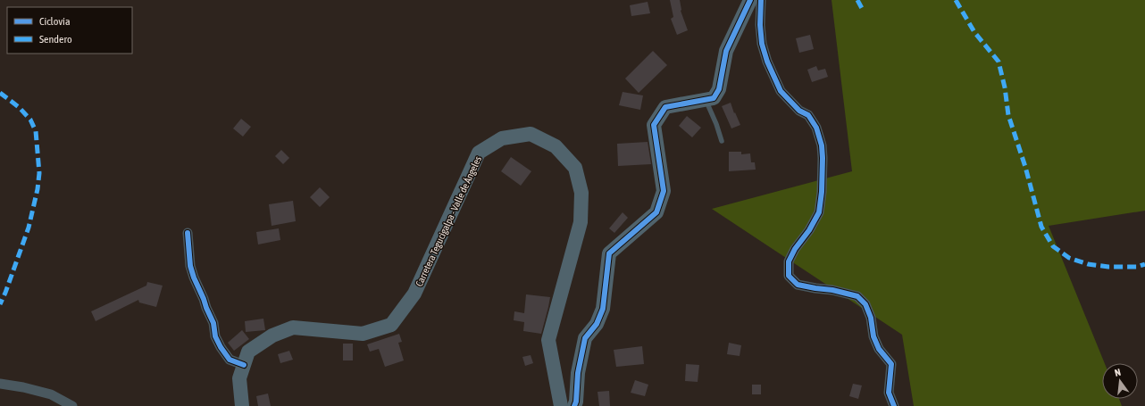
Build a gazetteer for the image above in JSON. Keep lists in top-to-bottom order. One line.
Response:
{"streets":{"main road":["Carretera Tegucigalpa - Valle de Ángeles"]},"legend":["Ciclovía","Sendero"],"north":"top"}
